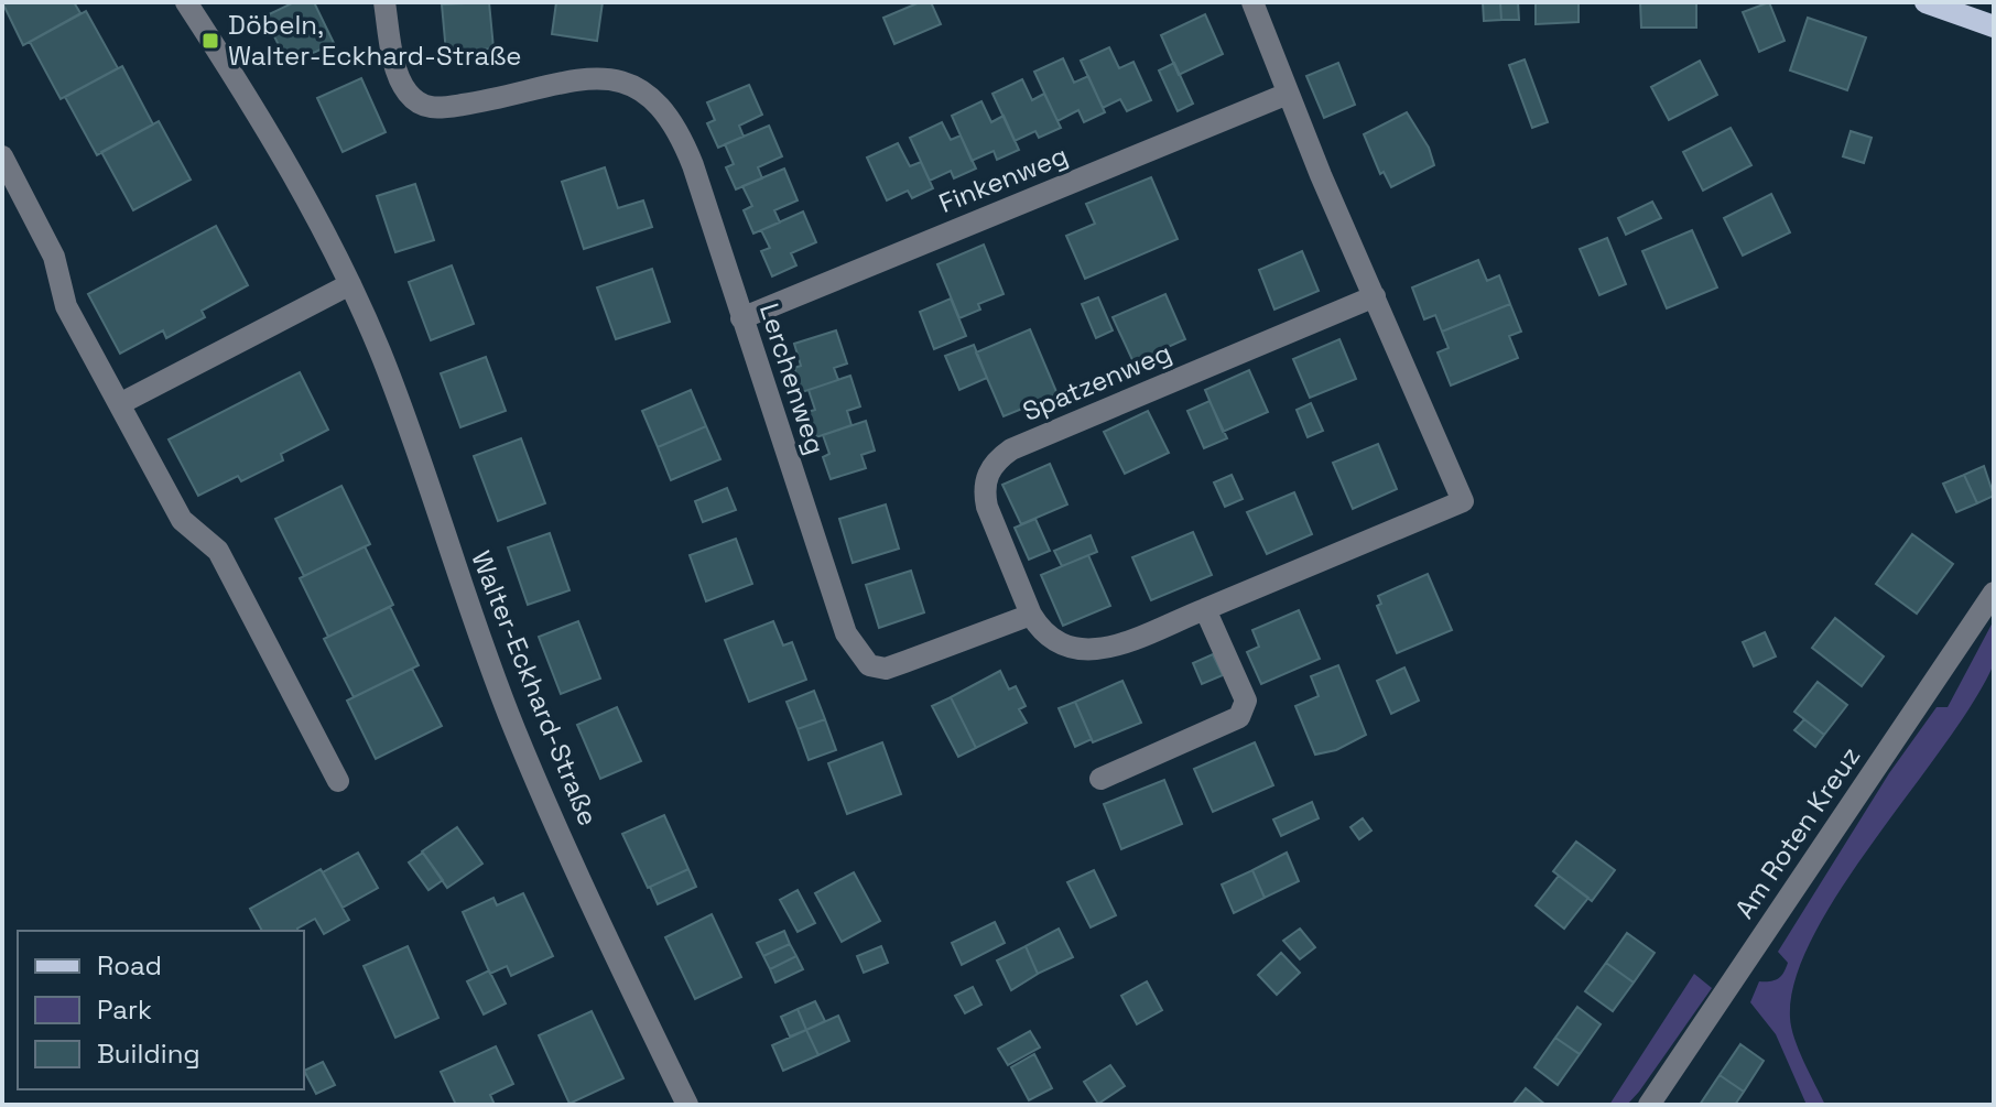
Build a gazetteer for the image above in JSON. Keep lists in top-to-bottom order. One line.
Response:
{"streets":{"street":["Finkenweg","Lerchenweg","Spatzenweg","Walter-Eckhard-Straße","Am Roten Kreuz"]},"crossings":[["Finkenweg","Lerchenweg"],["Lerchenweg","Spatzenweg"]],"places":{"transit":["Döbeln, Walter-Eckhard-Straße"]},"legend":["Road","Park","Building"]}
